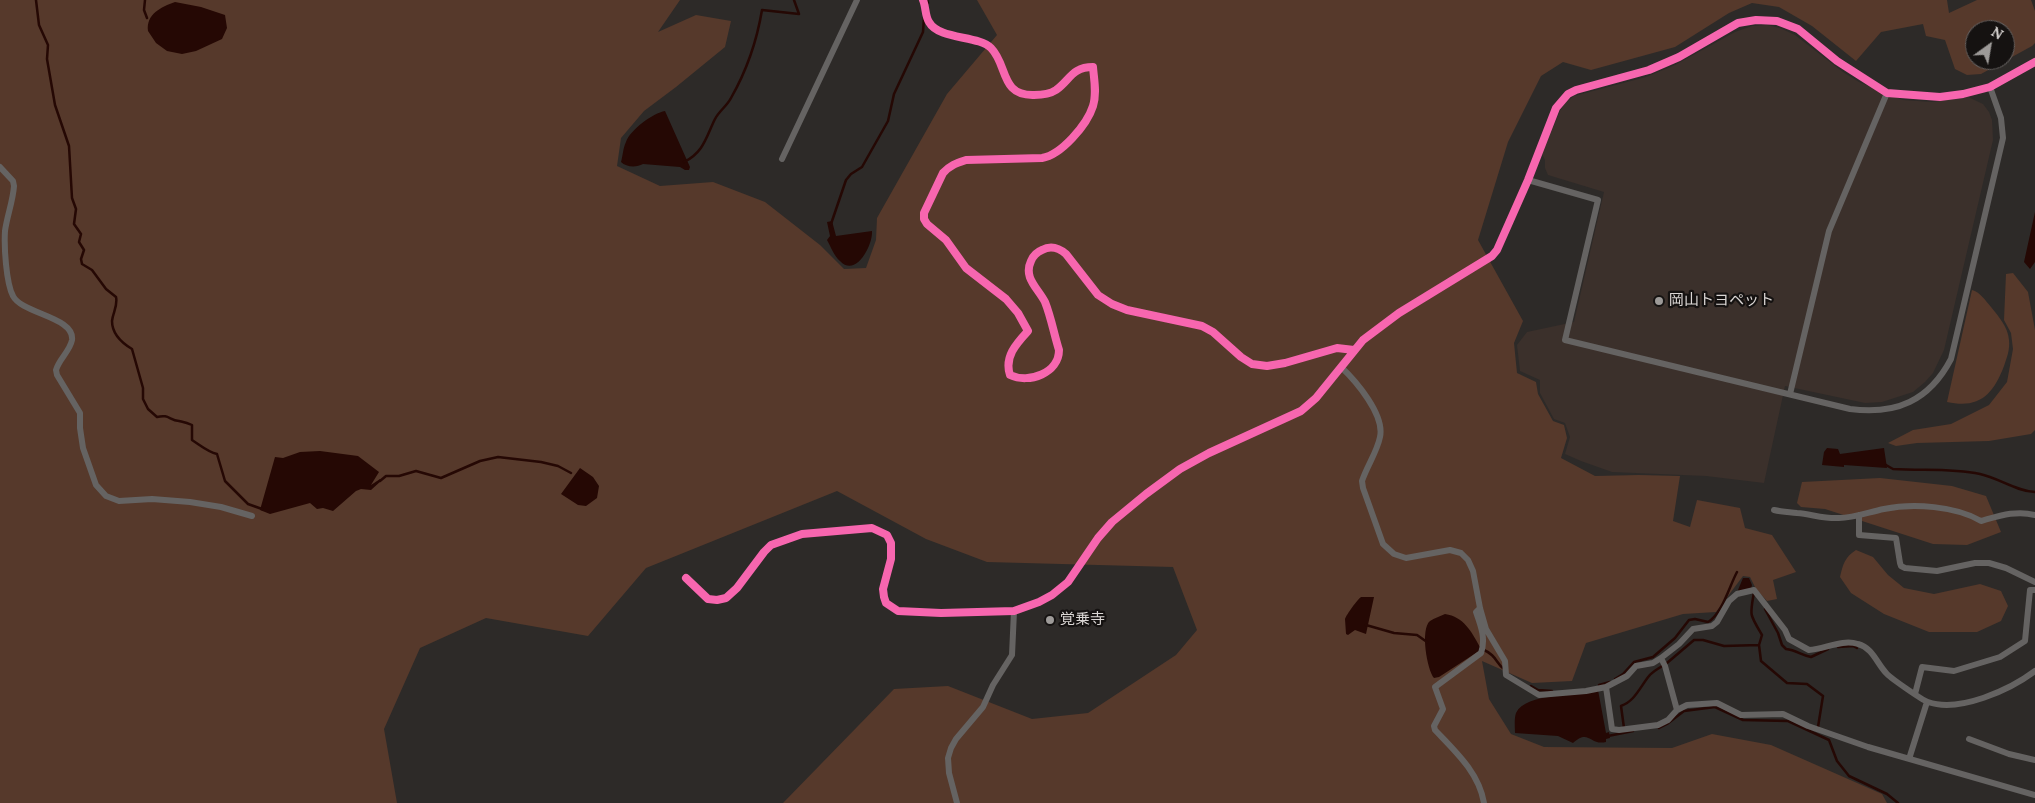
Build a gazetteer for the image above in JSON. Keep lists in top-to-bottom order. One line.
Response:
{"places":["岡山トヨペット","覚乗寺"],"north":"top right"}
